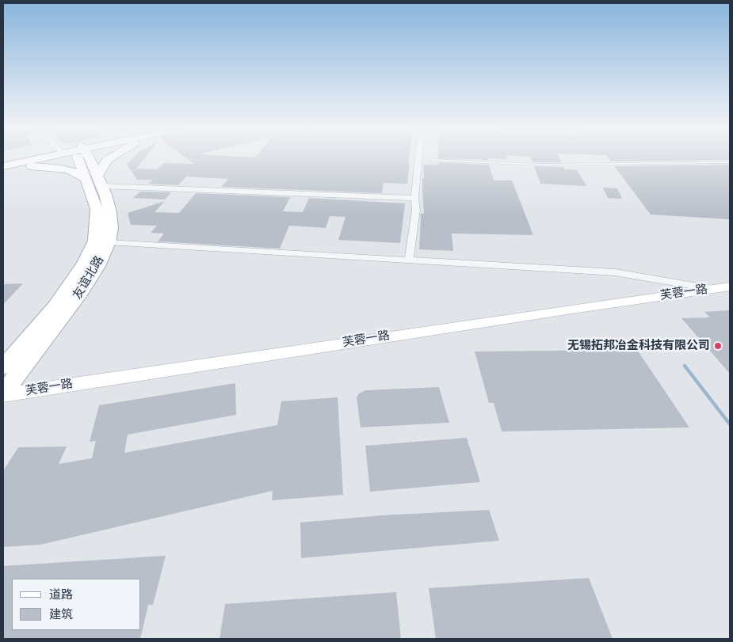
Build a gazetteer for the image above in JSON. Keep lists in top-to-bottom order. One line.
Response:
{"streets":{"main road":["友谊北路"],"street":["芙蓉一路"]},"crossings":[["友谊北路","芙蓉一路"]],"places":["无锡拓邦冶金科技有限公司"],"legend":["道路","建筑"]}
